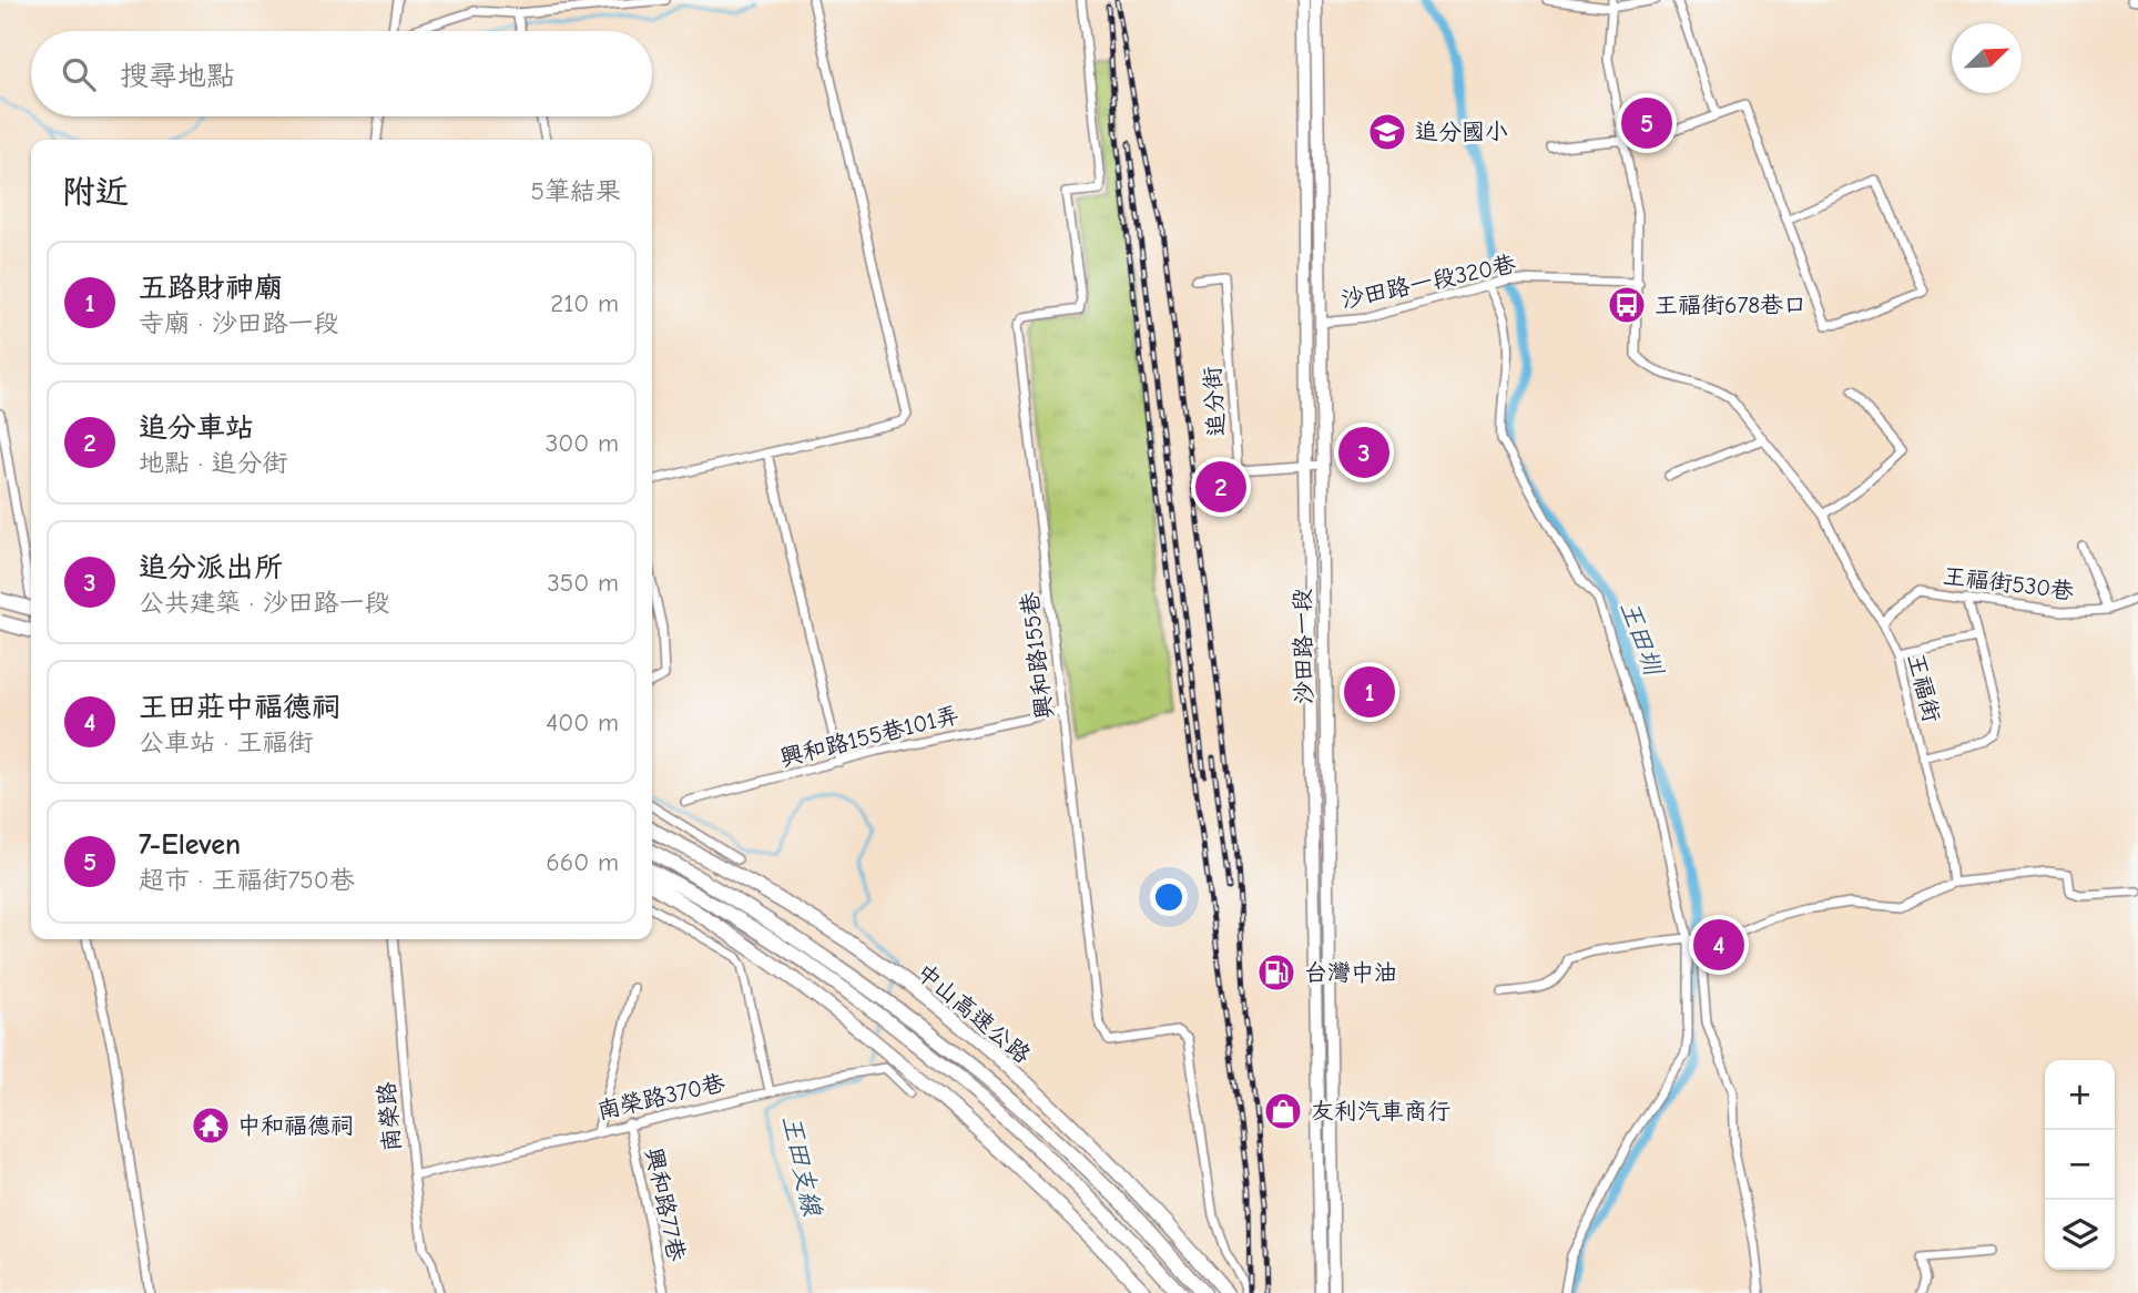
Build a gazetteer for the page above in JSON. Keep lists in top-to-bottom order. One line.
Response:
{"streets":{"highway":["中山高速公路"],"main road":["沙田路一段"],"street":["沙田路一段320巷","追分街","王福街530巷","興和路155巷","王福街","興和路155巷101弄","南榮路370巷","南榮路","興和路77巷"]},"crossings":[["沙田路一段320巷","沙田路一段"],["沙田路一段320巷","王福街"],["王福街530巷","王福街"],["興和路155巷","興和路155巷101弄"],["南榮路370巷","南榮路"],["南榮路370巷","興和路77巷"]],"water":["王田圳","王田支線"],"places":{"school or university":["追分國小"],"bus stop":["王福街678巷口"],"fuel station":["台灣中油"],"shop":["友利汽車商行"],"temple":["中和福德祠"]},"north":"top right","page":{"search":"搜尋地點","pins":["5","3","2","1","4"],"heading":["附近","5筆結果"],"list":[{"mark":"1","name":"五路財神廟","note":"寺廟 · 沙田路一段","value":"210 m"},{"mark":"2","name":"追分車站","note":"地點 · 追分街","value":"300 m"},{"mark":"3","name":"追分派出所","note":"公共建築 · 沙田路一段","value":"350 m"},{"mark":"4","name":"王田莊中福德祠","note":"公車站 · 王福街","value":"400 m"},{"mark":"5","name":"7-Eleven","note":"超市 · 王福街750巷","value":"660 m"}],"map_buttons":["+","−"]}}
